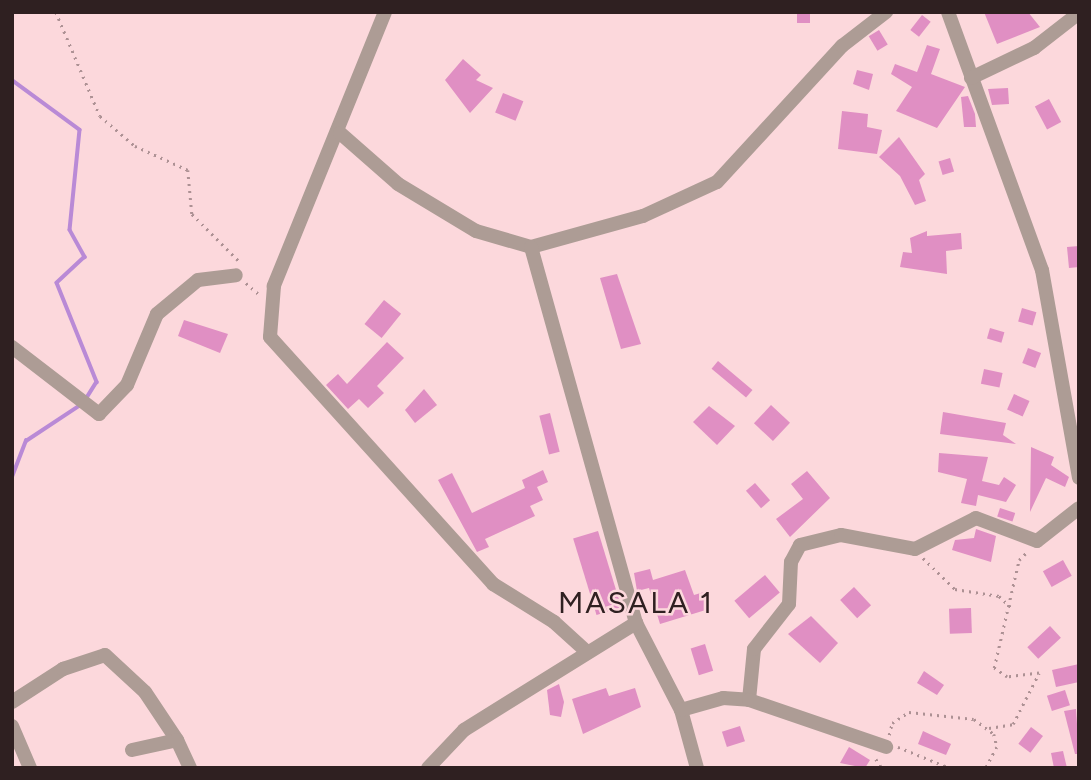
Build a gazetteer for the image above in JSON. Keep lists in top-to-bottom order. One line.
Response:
{"districts":["MASALA 1"]}
